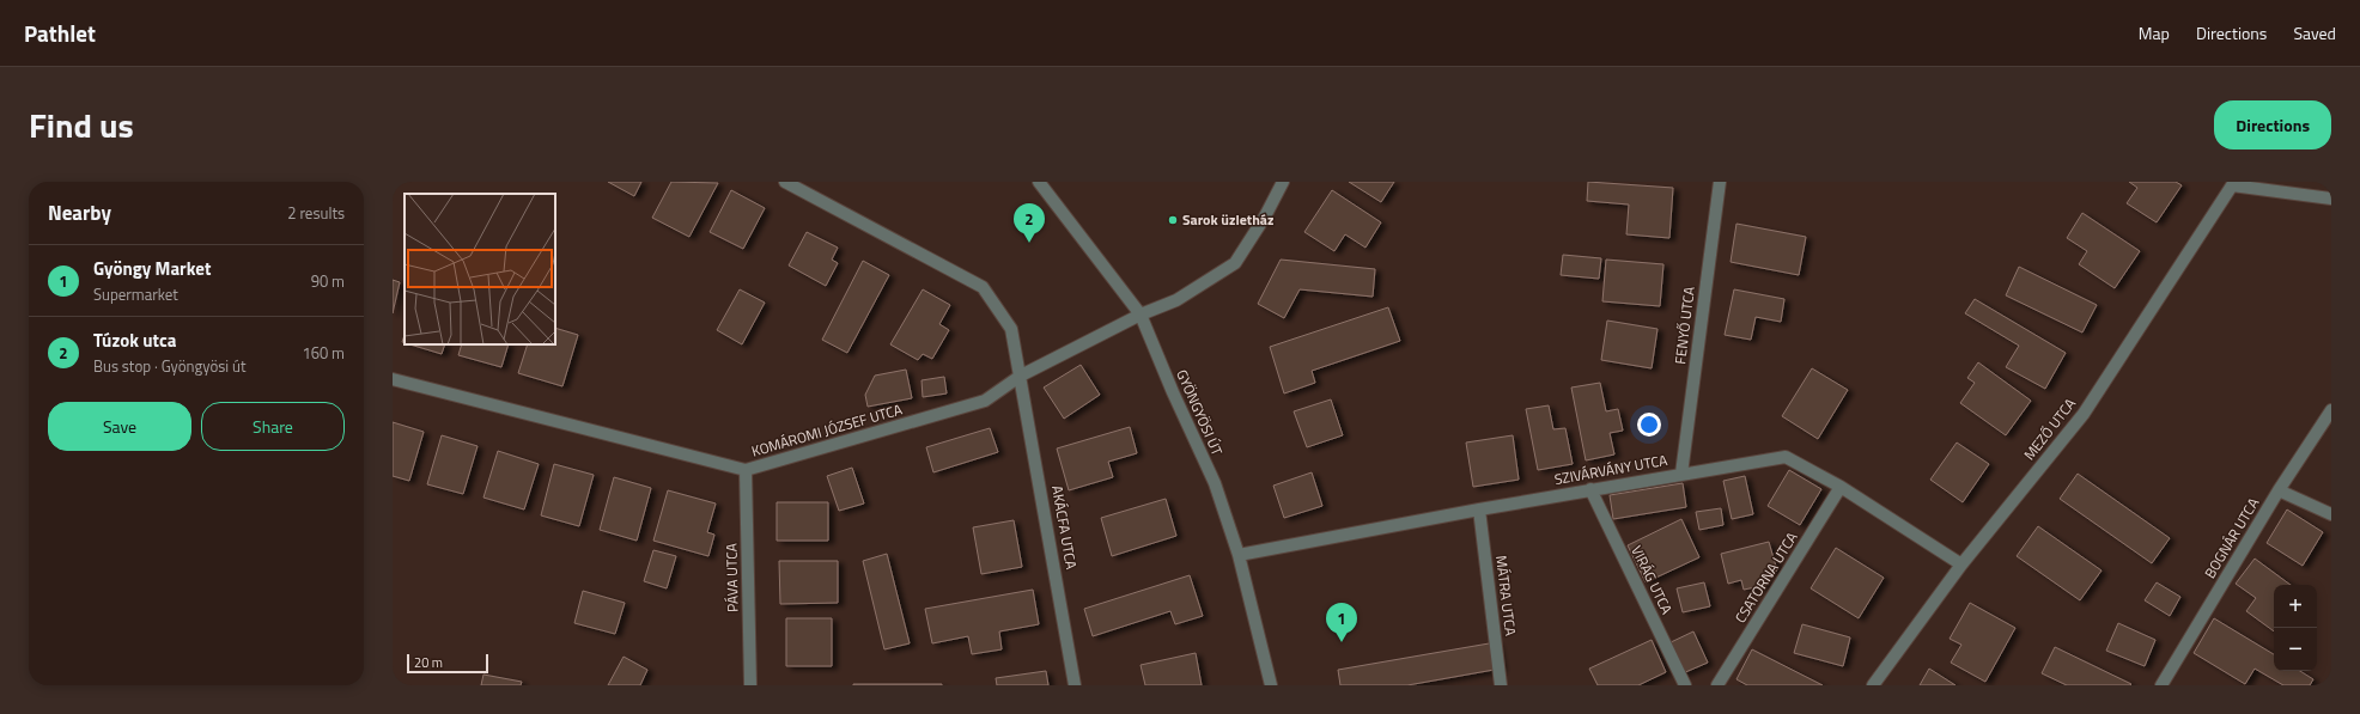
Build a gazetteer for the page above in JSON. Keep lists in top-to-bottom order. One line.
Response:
{"streets":{"street":["FENYŐ UTCA","GYÖNGYÖSI ÚT","MEZŐ UTCA","KOMÁROMI JÓZSEF UTCA","SZIVÁRVÁNY UTCA","AKÁCFA UTCA","BOGNÁR UTCA","PÁVA UTCA","CSATORNA UTCA","VIRÁG UTCA","MÁTRA UTCA"]},"crossings":[["FENYŐ UTCA","SZIVÁRVÁNY UTCA"],["GYÖNGYÖSI ÚT","KOMÁROMI JÓZSEF UTCA"],["GYÖNGYÖSI ÚT","SZIVÁRVÁNY UTCA"],["MEZŐ UTCA","SZIVÁRVÁNY UTCA"],["KOMÁROMI JÓZSEF UTCA","AKÁCFA UTCA"],["KOMÁROMI JÓZSEF UTCA","PÁVA UTCA"],["SZIVÁRVÁNY UTCA","CSATORNA UTCA"],["SZIVÁRVÁNY UTCA","VIRÁG UTCA"],["SZIVÁRVÁNY UTCA","MÁTRA UTCA"]],"places":["Sarok üzletház"],"scale_bar":"20 m","page":{"header":"Pathlet","nav":["Map","Directions","Saved"],"title":"Find us","buttons":["Directions",["Save","Share"]],"heading":["Nearby","2 results"],"pins":["2","1"],"list":[{"mark":"1","name":"Gyöngy Market","note":"Supermarket","value":"90 m"},{"mark":"2","name":"Túzok utca","note":"Bus stop · Gyöngyösi út","value":"160 m"}],"map_buttons":["+","−"],"scale":"20 m"}}
